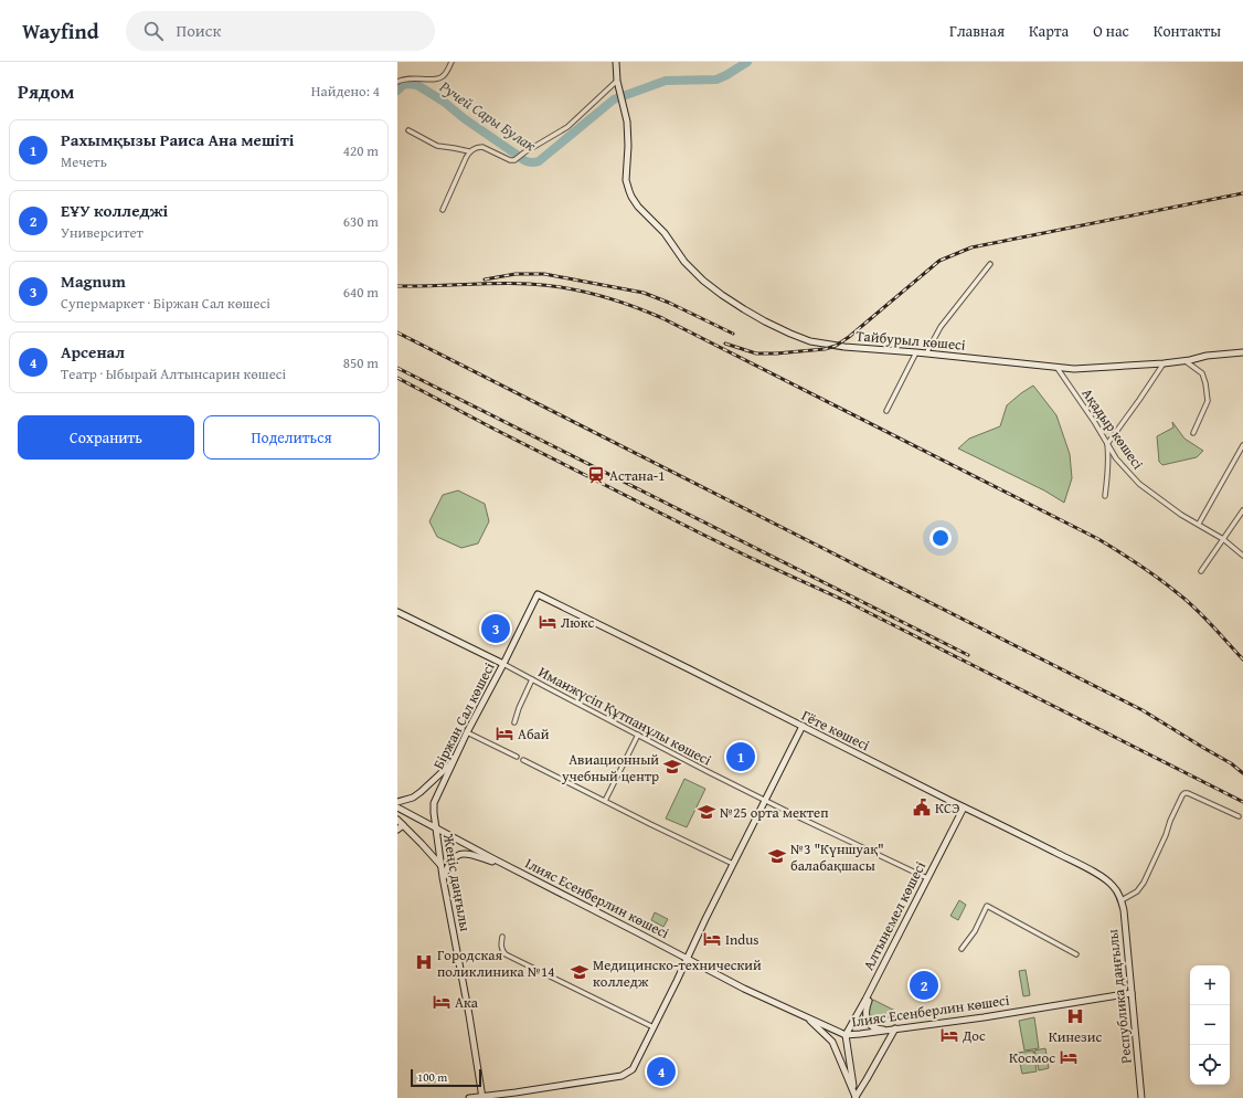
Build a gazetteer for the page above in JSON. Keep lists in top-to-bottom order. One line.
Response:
{"streets":{"main road":["Тайбурыл көшесі","Біржан Сал көшесі","Гёте көшесі","Жеңіс даңғылы","Ілияс Есенберлин көшесі","Алтынемел көшесі","Республика даңғылы"],"street":["Ақадыр көшесі","Иманжүсіп Құтпанұлы көшесі"]},"crossings":[["Тайбурыл көшесі","Ақадыр көшесі"],["Біржан Сал көшесі","Иманжүсіп Құтпанұлы көшесі"],["Біржан Сал көшесі","Гёте көшесі"],["Біржан Сал көшесі","Жеңіс даңғылы"],["Біржан Сал көшесі","Ілияс Есенберлин көшесі"],["Иманжүсіп Құтпанұлы көшесі","Алтынемел көшесі"],["Гёте көшесі","Алтынемел көшесі"],["Гёте көшесі","Республика даңғылы"],["Жеңіс даңғылы","Ілияс Есенберлин көшесі"],["Ілияс Есенберлин көшесі","Алтынемел көшесі"],["Ілияс Есенберлин көшесі","Республика даңғылы"]],"water":["Ручей Сары Булак"],"places":{"station":["Астана-1"],"hotel":["Люкс","Абай","Indus","Ака","Дос","Космос"],"school or university":["Авиационный учебный центр","№25 орта мектеп","№3 \"Күншуақ\" балабақшасы","Медицинско-технический колледж"],"public building":["КСЭ"],"hospital":["Городская поликлиника №14","Кинезис"]},"scale_bar":"100 m","page":{"header":"Wayfind","search":"Поиск","nav":["Главная","Карта","О нас","Контакты"],"heading":["Рядом","Найдено: 4"],"list":[{"mark":"1","name":"Рахымқызы Раиса Ана мешіті","note":"Мечеть","value":"420 m"},{"mark":"2","name":"ЕҰУ колледжі","note":"Университет","value":"630 m"},{"mark":"3","name":"Magnum","note":"Супермаркет · Біржан Сал көшесі","value":"640 m"},{"mark":"4","name":"Арсенал","note":"Театр · Ыбырай Алтынсарин көшесі","value":"850 m"}],"buttons":["Сохранить","Поделиться"],"pins":["3","1","2","4"],"map_buttons":["+","−"],"scale":"100 m"}}
